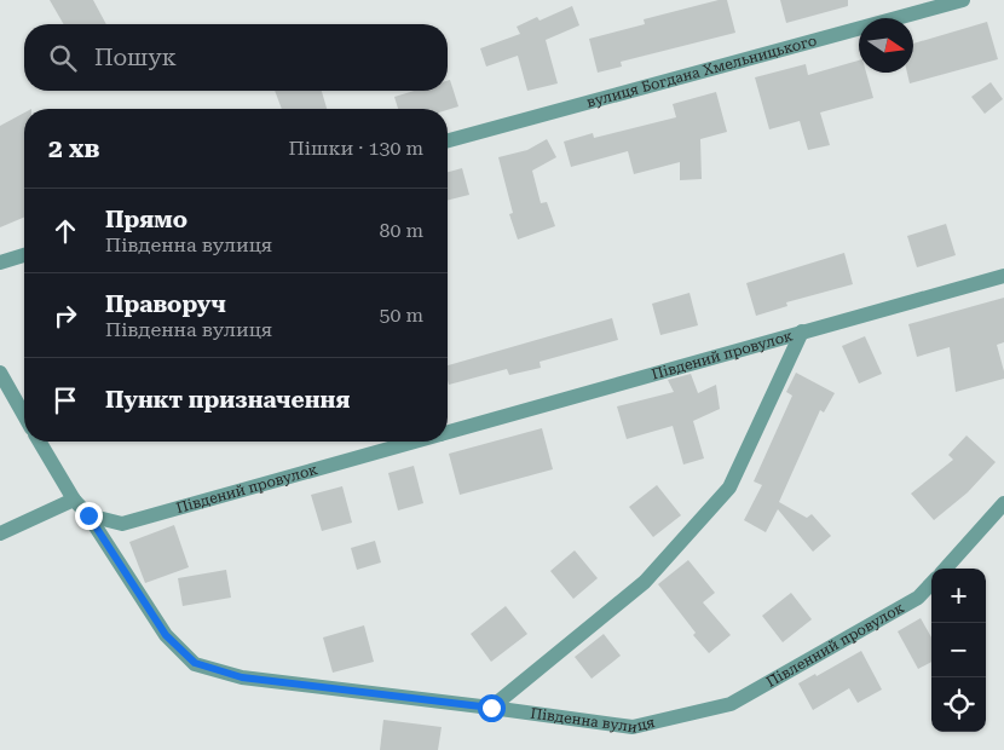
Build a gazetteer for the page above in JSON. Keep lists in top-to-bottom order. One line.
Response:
{"streets":{"street":["вулиця Богдана Хмельницького","Південий провулок","Півленний провулок","Південна вулиця"]},"crossings":[["Південий провулок","Південна вулиця"],["Півленний провулок","Південна вулиця"]],"north":"right","page":{"search":"Пошук","heading":["2 хв","Пішки · 130 m"],"list":[["Прямо","Південна вулиця","80 m"],["Праворуч","Південна вулиця","50 m"],"Пункт призначення"],"map_buttons":["+","−"]}}
